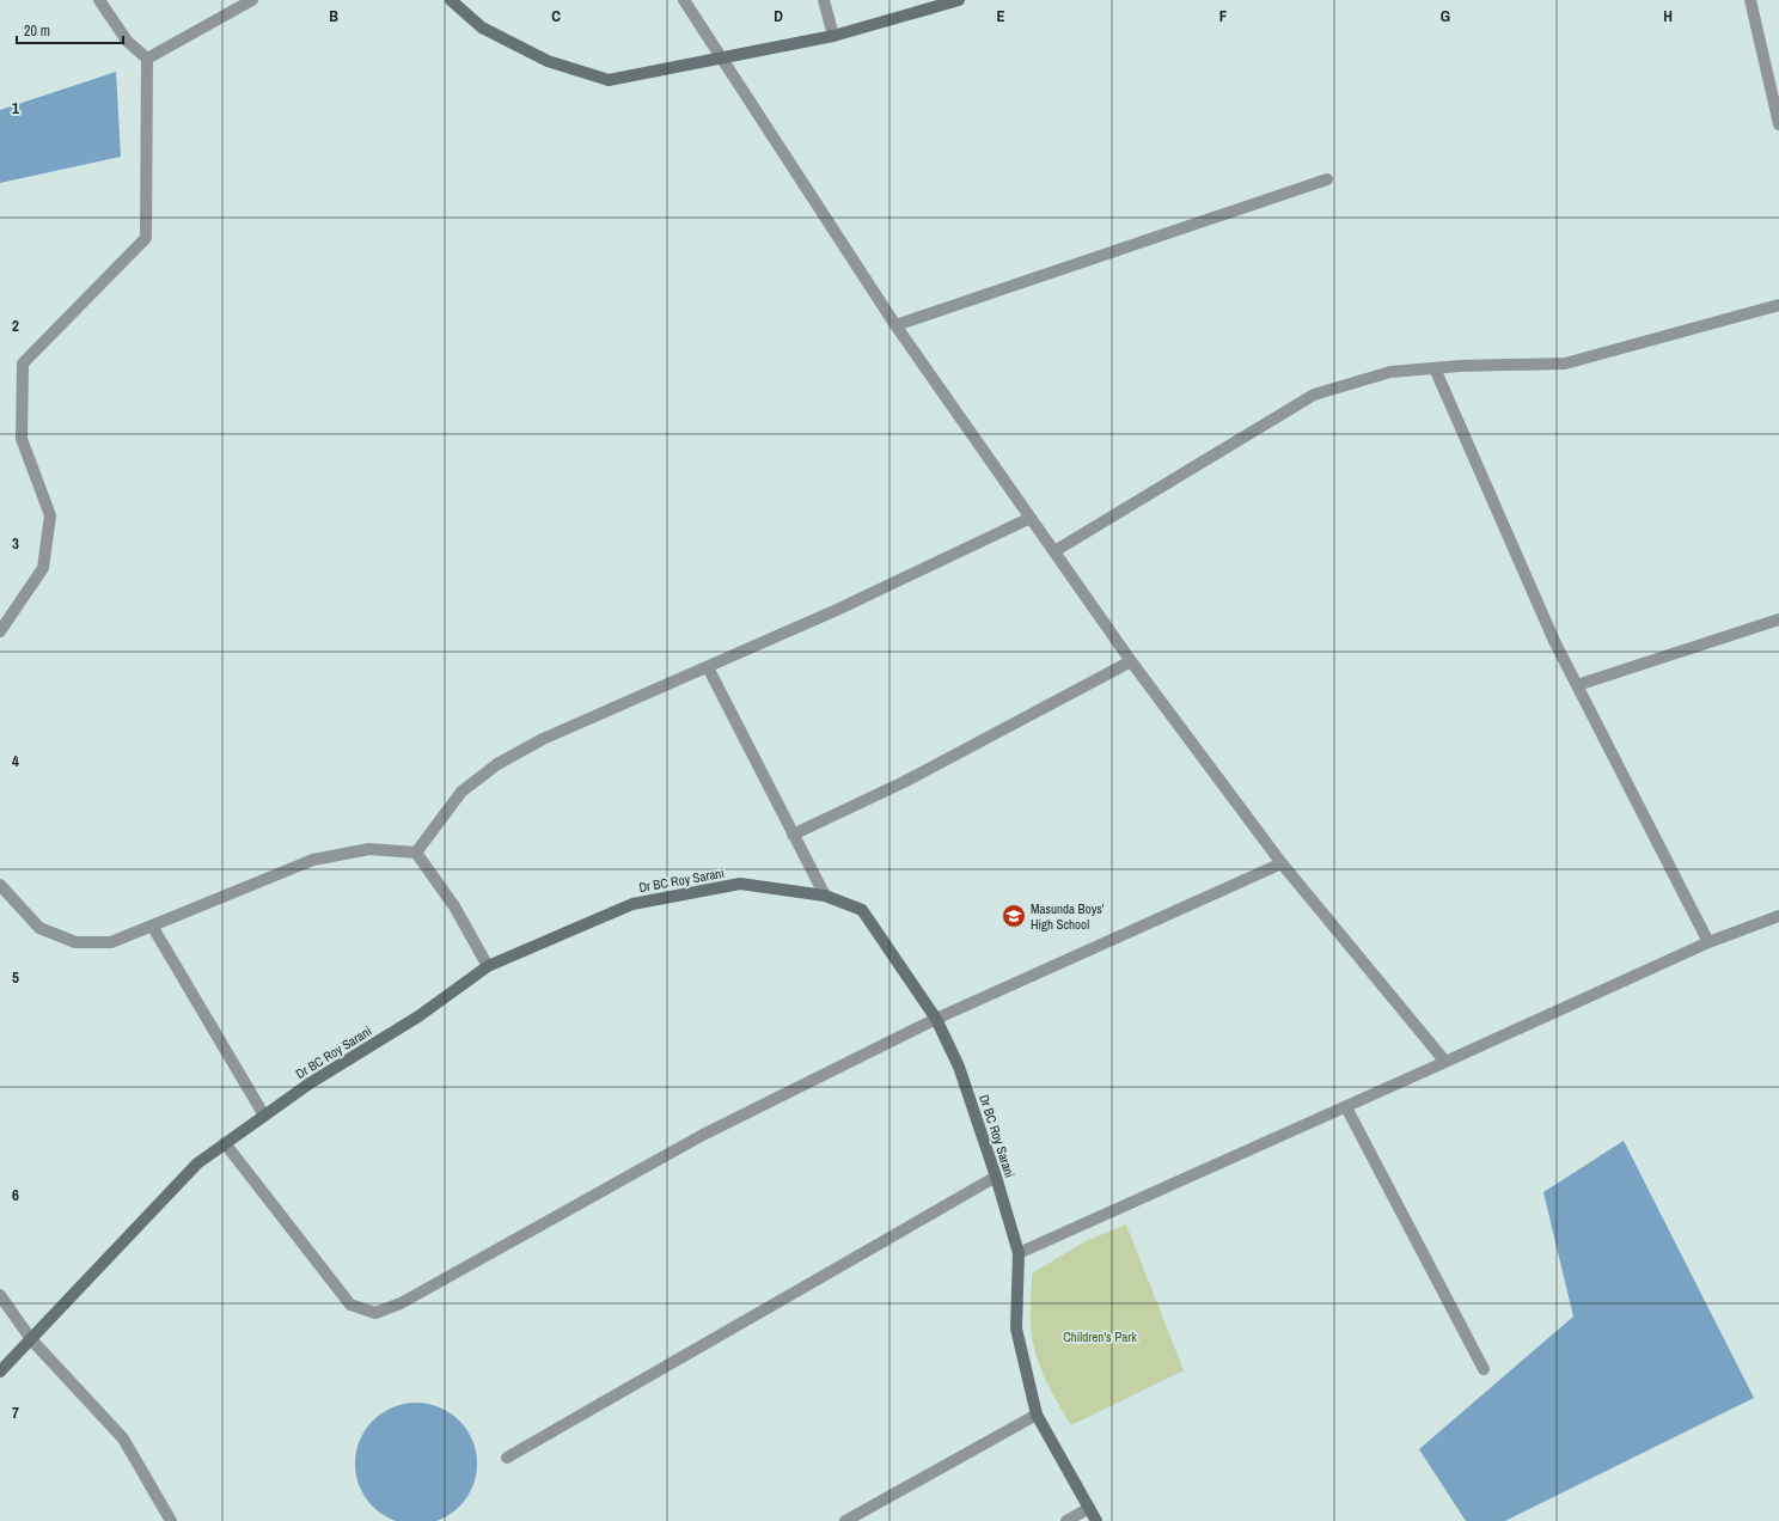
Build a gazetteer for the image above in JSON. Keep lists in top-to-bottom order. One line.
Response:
{"streets":{"street":["Dr BC Roy Sarani"]},"parks":["Children's Park"],"places":{"school or university":["Masunda Boys' High School"]},"scale_bar":"20 m","grid":{"columns":["B","C","D","E","F","G","H"],"rows":["1","2","3","4","5","6","7"]}}
